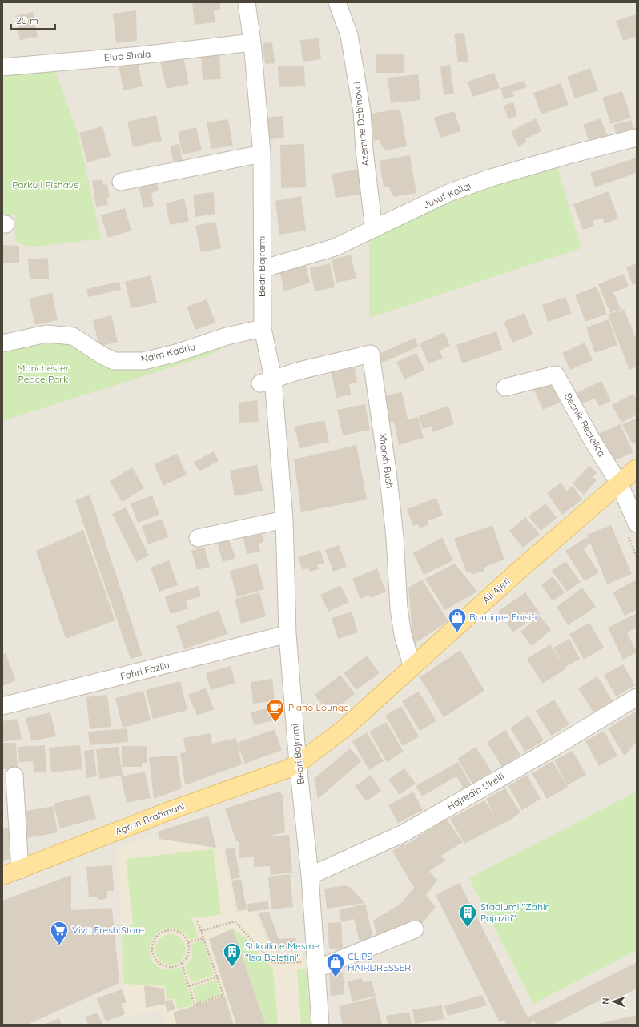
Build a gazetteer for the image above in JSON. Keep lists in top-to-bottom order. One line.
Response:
{"streets":{"main road":["Ali Ajeti","Agron Rrahmani"],"street":["Ejup Shala","Azemine Dabinovci","Jusuf Koliqi","Bedri Bajrami","Naim Kadriu","Besnik Restelica","Xhorxh Bush","Fahri Fazliu","Hajredin Ukelli"]},"crossings":[["Ejup Shala","Bedri Bajrami"],["Azemine Dabinovci","Jusuf Koliqi"],["Jusuf Koliqi","Bedri Bajrami"],["Bedri Bajrami","Naim Kadriu"],["Bedri Bajrami","Xhorxh Bush"],["Bedri Bajrami","Ali Ajeti"],["Bedri Bajrami","Fahri Fazliu"],["Bedri Bajrami","Hajredin Ukelli"],["Bedri Bajrami","Agron Rrahmani"],["Besnik Restelica","Ali Ajeti"],["Xhorxh Bush","Ali Ajeti"],["Ali Ajeti","Agron Rrahmani"]],"parks":["Parku i Pishave","Manchester Peace Park"],"places":{"shop":["Boutique Enisi-i","CLIPS HAIRDRESSER"],"cafe":["Piano Lounge"],"building":["Stadiumi \"Zahir Pajaziti\"","Shkolla e Mesme \"Isa Boletini\""],"supermarket":["Viva Fresh Store"]},"scale_bar":"20 m","north":"left"}
